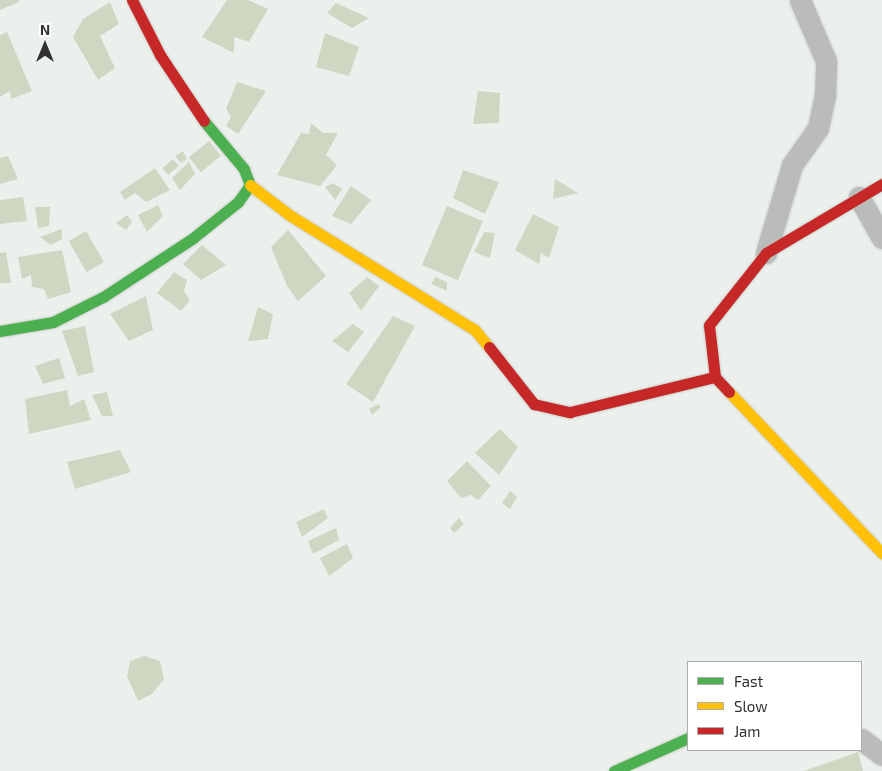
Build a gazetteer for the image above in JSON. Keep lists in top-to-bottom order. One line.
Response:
{"legend":["Fast","Slow","Jam"],"north":"top"}
